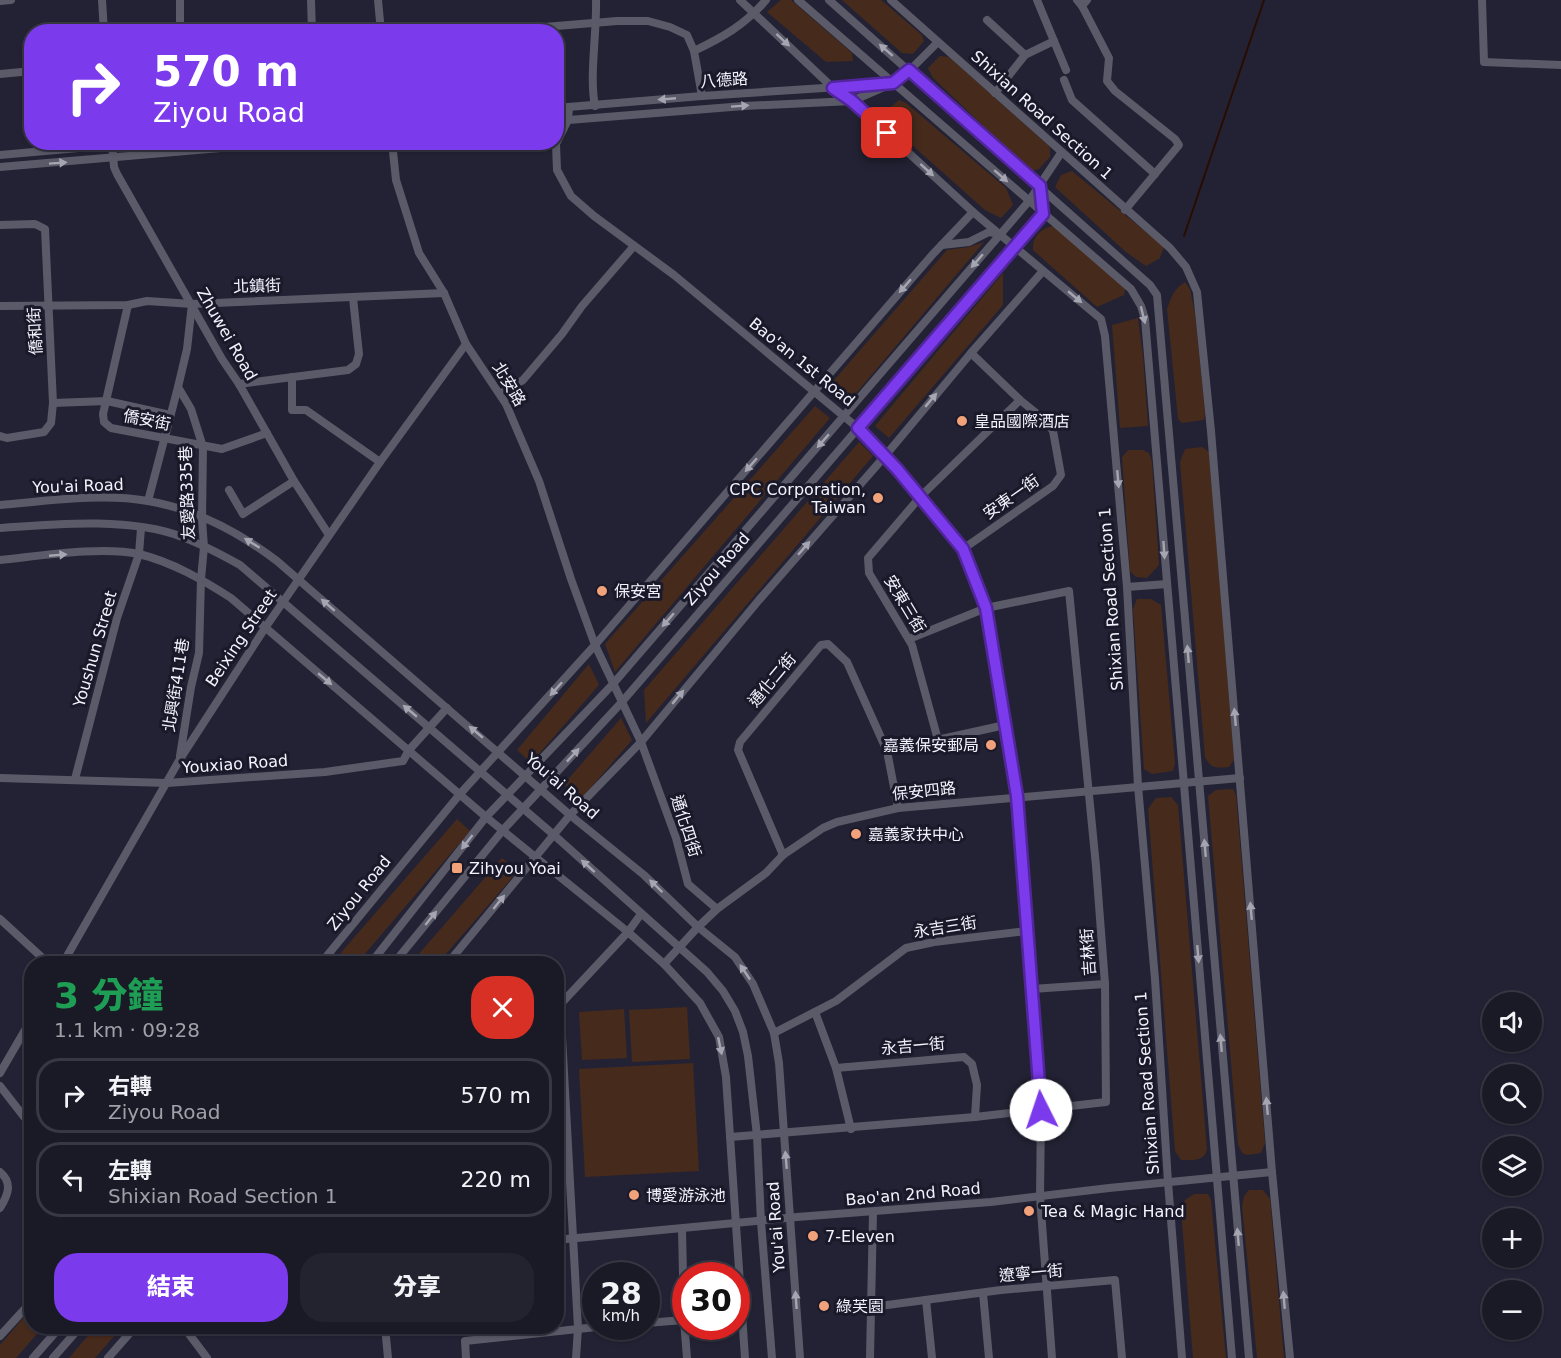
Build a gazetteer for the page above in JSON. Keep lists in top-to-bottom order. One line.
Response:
{"streets":{"street":["八德路","Shixian Road Section 1","北鎮街","僑和街","Zhuwei Road","Bao'an 1st Road","北安路","僑安街","You'ai Road","友愛路335巷","安東一街","Ziyou Road","安東三街","Beixing Street","Youshun Street","通化二街","北興街411巷","Youxiao Road","保安四路","通化四街","永吉三街","吉林街","永吉一街","Bao'an 2nd Road","遼寧一街"]},"crossings":[["八德路","Shixian Road Section 1"],["八德路","Bao'an 1st Road"],["Shixian Road Section 1","Ziyou Road"],["Shixian Road Section 1","保安四路"],["Shixian Road Section 1","Bao'an 2nd Road"],["北鎮街","僑和街"],["北鎮街","Zhuwei Road"],["北鎮街","北安路"],["北鎮街","僑安街"],["Zhuwei Road","僑安街"],["Zhuwei Road","Beixing Street"],["Bao'an 1st Road","安東一街"],["Bao'an 1st Road","Ziyou Road"],["Bao'an 1st Road","安東三街"],["Bao'an 1st Road","保安四路"],["Bao'an 1st Road","永吉三街"],["Bao'an 1st Road","吉林街"],["Bao'an 1st Road","Bao'an 2nd Road"],["Bao'an 1st Road","遼寧一街"],["北安路","Ziyou Road"],["北安路","Beixing Street"],["北安路","通化四街"],["僑安街","友愛路335巷"],["You'ai Road","友愛路335巷"],["You'ai Road","Ziyou Road"],["You'ai Road","Beixing Street"],["You'ai Road","Youshun Street"],["You'ai Road","Youxiao Road"],["You'ai Road","保安四路"],["You'ai Road","永吉三街"],["You'ai Road","吉林街"],["You'ai Road","Bao'an 2nd Road"],["友愛路335巷","北興街411巷"],["安東一街","安東三街"],["Ziyou Road","通化四街"],["安東三街","吉林街"],["Beixing Street","北興街411巷"],["Beixing Street","Youxiao Road"],["Youshun Street","Youxiao Road"],["通化二街","保安四路"],["保安四路","通化四街"],["保安四路","吉林街"],["吉林街","永吉一街"]],"places":{"other":["皇品國際酒店","CPC Corporation, Taiwan","保安宮","嘉義保安郵局","嘉義家扶中心","博愛游泳池","Tea & Magic Hand","7-Eleven","綠芙園"],"transit":["Zihyou Yoai"]},"page":{"turn":["570 m","Ziyou Road"],"heading":["3 分鐘","1.1 km · 09:28"],"map_buttons":["+","−"],"list":[{"name":"右轉","note":"Ziyou Road","value":"570 m"},{"name":"左轉","note":"Shixian Road Section 1","value":"220 m"}],"buttons":["結束","分享"],"speed":"28 km/h","limit":"30"}}
